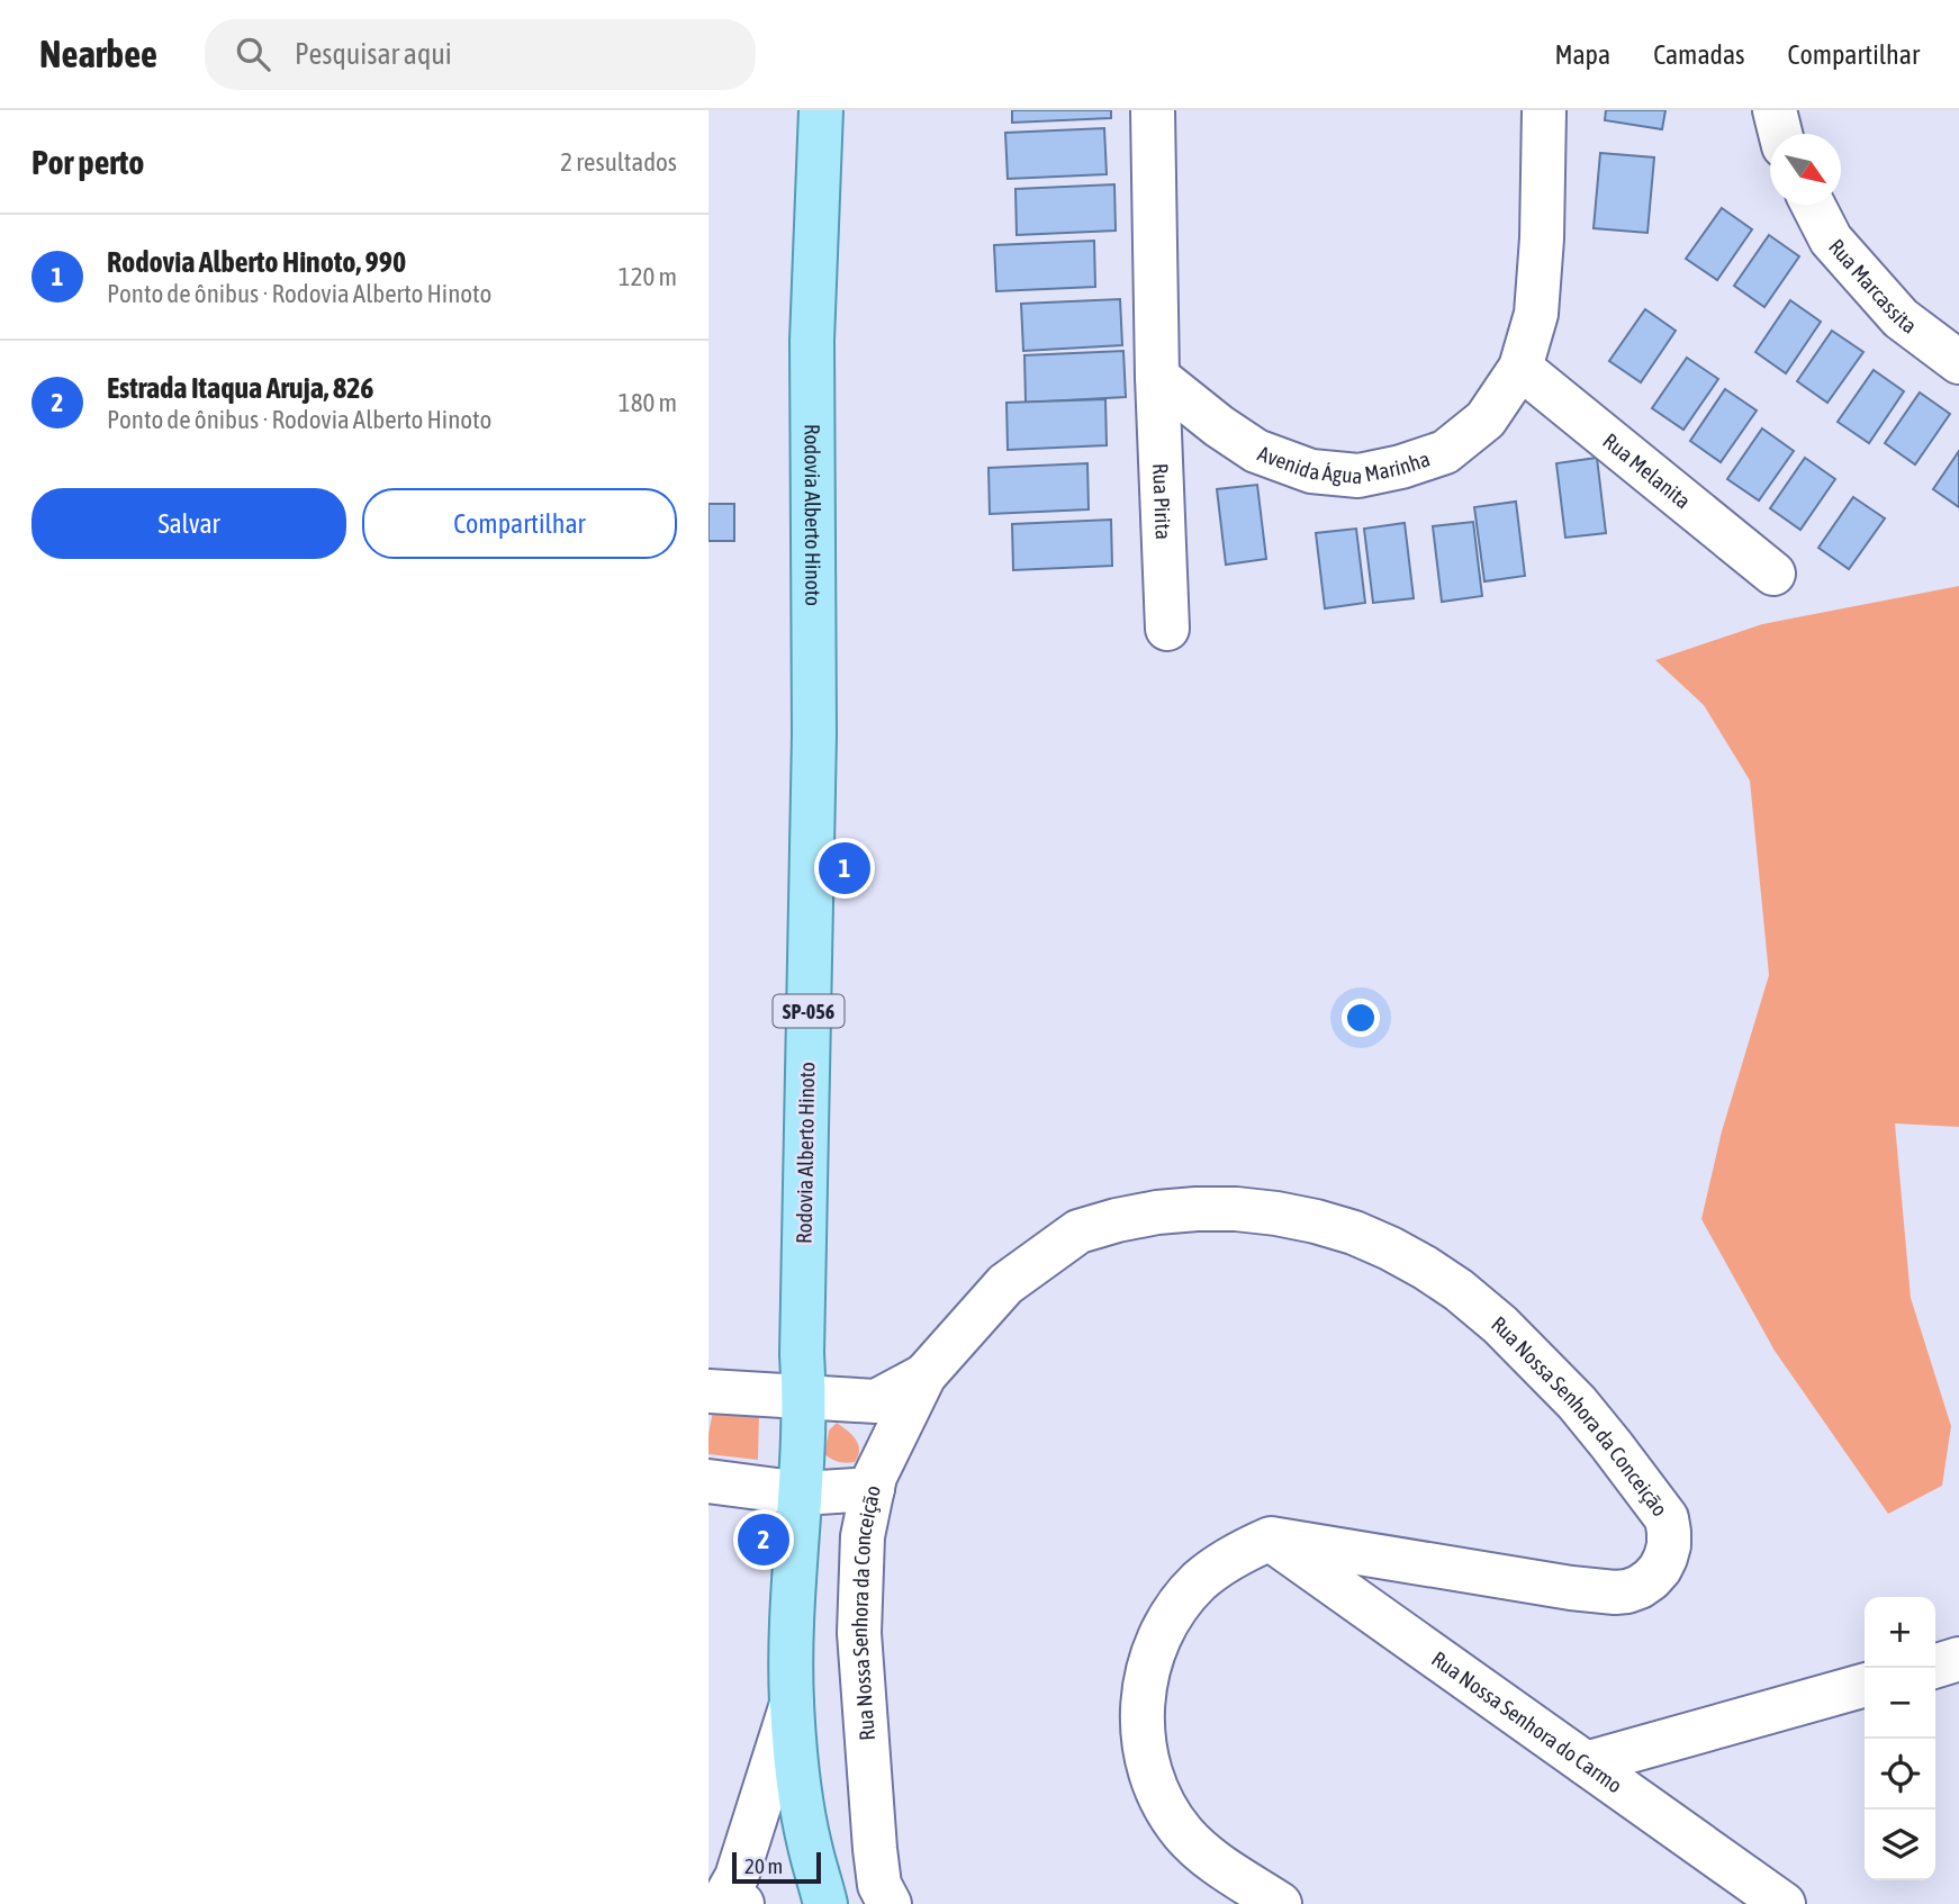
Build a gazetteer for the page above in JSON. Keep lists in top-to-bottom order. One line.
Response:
{"streets":{"main road":["Rodovia Alberto Hinoto","SP-056"],"street":["Rua Marcassita","Avenida Água Marinha","Rua Melanita","Rua Pirita","Rua Nossa Senhora da Conceição","Rua Nossa Senhora do Carmo"]},"crossings":[["Avenida Água Marinha","Rua Melanita"],["Avenida Água Marinha","Rua Pirita"],["Rodovia Alberto Hinoto","Rua Nossa Senhora da Conceição"],["Rua Nossa Senhora da Conceição","Rua Nossa Senhora do Carmo"]],"scale_bar":"20 m","north":"bottom right","page":{"header":"Nearbee","search":"Pesquisar aqui","nav":["Mapa","Camadas","Compartilhar"],"heading":["Por perto","2 resultados"],"list":[{"mark":"1","name":"Rodovia Alberto Hinoto, 990","note":"Ponto de ônibus · Rodovia Alberto Hinoto","value":"120 m"},{"mark":"2","name":"Estrada Itaqua Aruja, 826","note":"Ponto de ônibus · Rodovia Alberto Hinoto","value":"180 m"}],"buttons":["Salvar","Compartilhar"],"pins":["1","2"],"map_buttons":["+","−"],"scale":"20 m"}}
